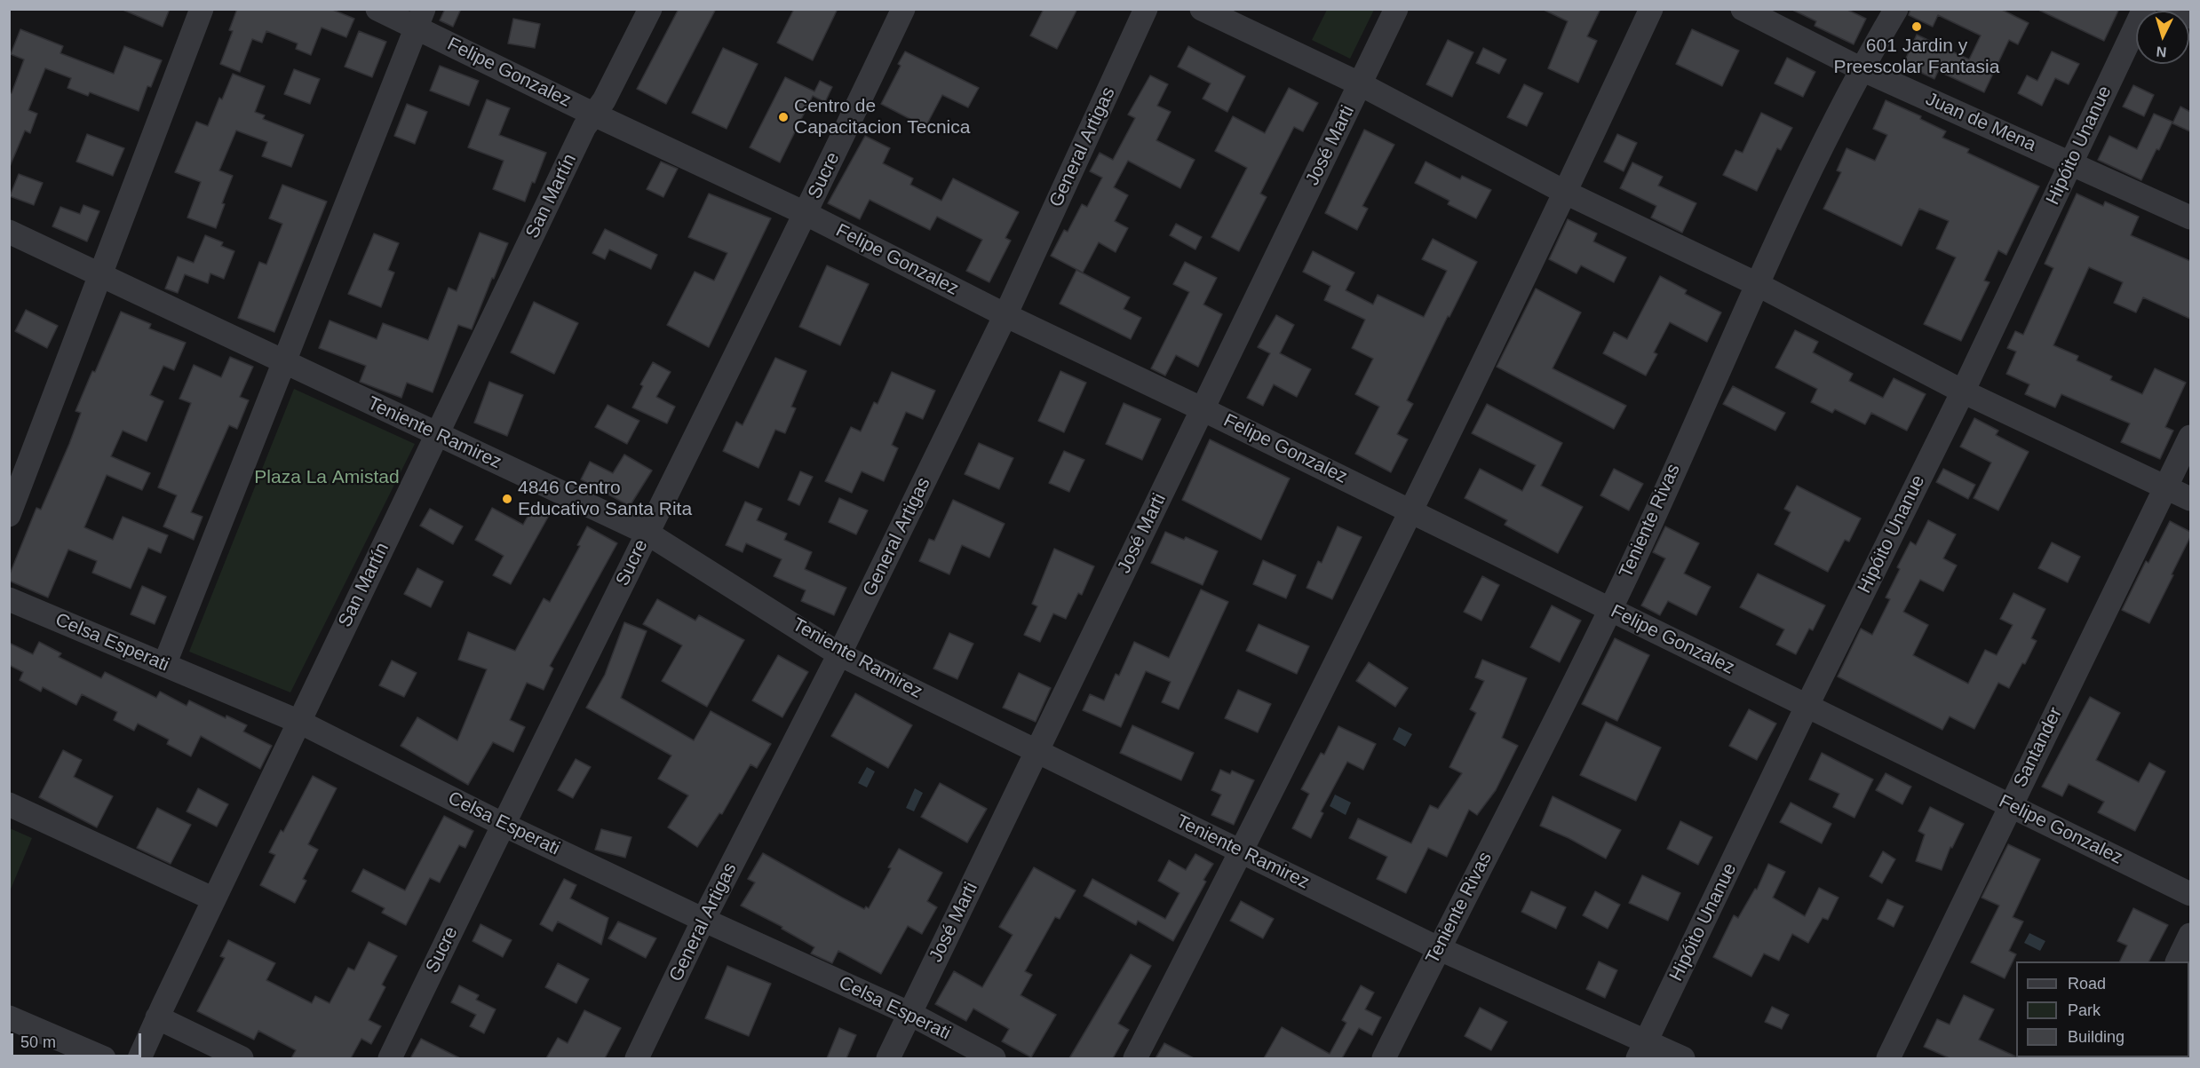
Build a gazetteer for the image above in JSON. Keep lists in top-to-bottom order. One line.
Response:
{"streets":{"street":["Felipe Gonzalez","Juan de Mena","José Marti","Hipóito Unanue","General Artigas","Sucre","San Martín","Teniente Ramirez","Teniente Rivas","Celsa Esperati","Santander"]},"crossings":[["Felipe Gonzalez","José Marti"],["Felipe Gonzalez","Hipóito Unanue"],["Felipe Gonzalez","General Artigas"],["Felipe Gonzalez","Sucre"],["Felipe Gonzalez","San Martín"],["Felipe Gonzalez","Teniente Rivas"],["Felipe Gonzalez","Santander"],["Juan de Mena","Hipóito Unanue"],["Juan de Mena","Teniente Rivas"],["José Marti","Teniente Ramirez"],["José Marti","Celsa Esperati"],["Hipóito Unanue","Teniente Ramirez"],["General Artigas","Teniente Ramirez"],["General Artigas","Celsa Esperati"],["Sucre","Teniente Ramirez"],["Sucre","Celsa Esperati"],["San Martín","Teniente Ramirez"],["San Martín","Celsa Esperati"],["Teniente Ramirez","Teniente Rivas"]],"parks":["Plaza La Amistad"],"places":["601 Jardin y Preescolar Fantasia","Centro de Capacitacion Tecnica","4846 Centro Educativo Santa Rita"],"legend":["Road","Park","Building"],"scale_bar":"50 m","north":"bottom"}
